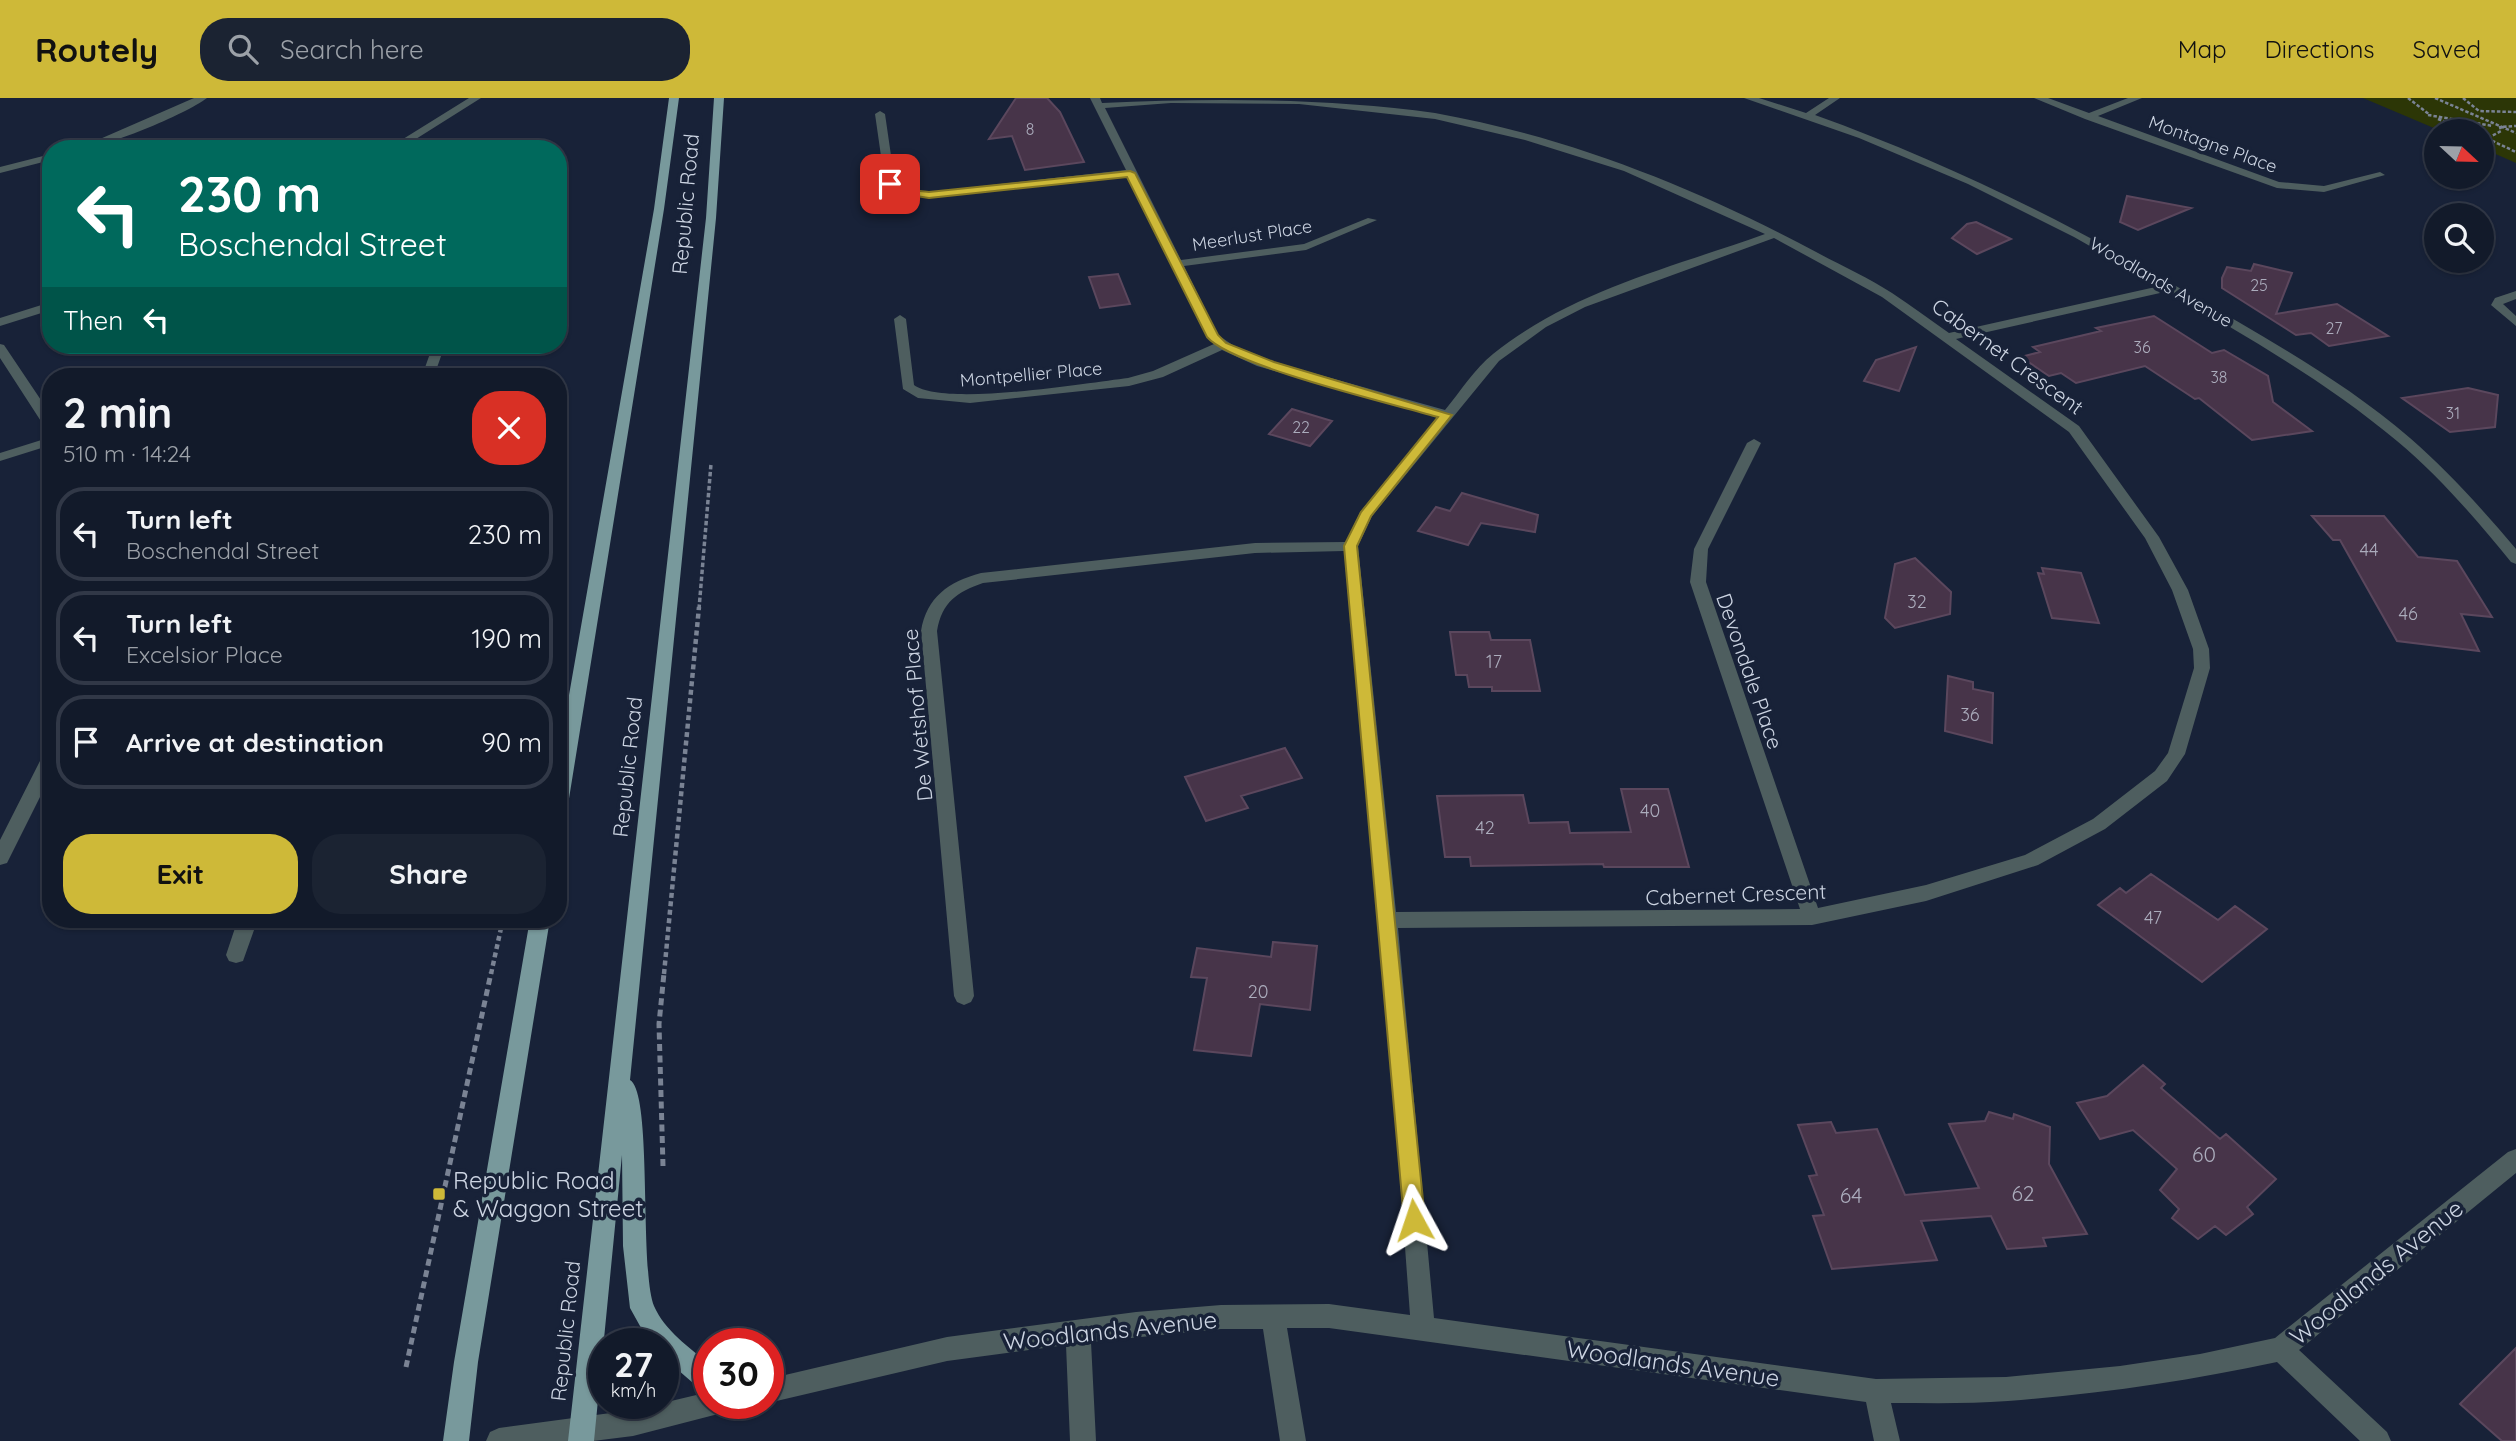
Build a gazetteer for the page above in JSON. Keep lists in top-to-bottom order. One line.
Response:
{"streets":{"main road":["Republic Road"],"street":["Montagne Place","Meerlust Place","Woodlands Avenue","Cabernet Crescent","Montpellier Place","Devondale Place","De Wetshof Place"]},"crossings":[["Cabernet Crescent","Devondale Place"]],"places":{"transit":["Republic Road & Waggon Street"]},"house_numbers":["8","25","27","36","38","31","22","44","32","46","17","36","40","42","47","20","60","62","64"],"north":"right","page":{"header":"Routely","search":"Search here","nav":["Map","Directions","Saved"],"turn":["230 m","Boschendal Street"],"then":"Then","heading":["2 min","510 m · 14:24"],"list":[{"name":"Turn left","note":"Boschendal Street","value":"230 m"},{"name":"Turn left","note":"Excelsior Place","value":"190 m"},{"name":"Arrive at destination","value":"90 m"}],"buttons":["Exit","Share"],"speed":"27 km/h","limit":"30"}}
